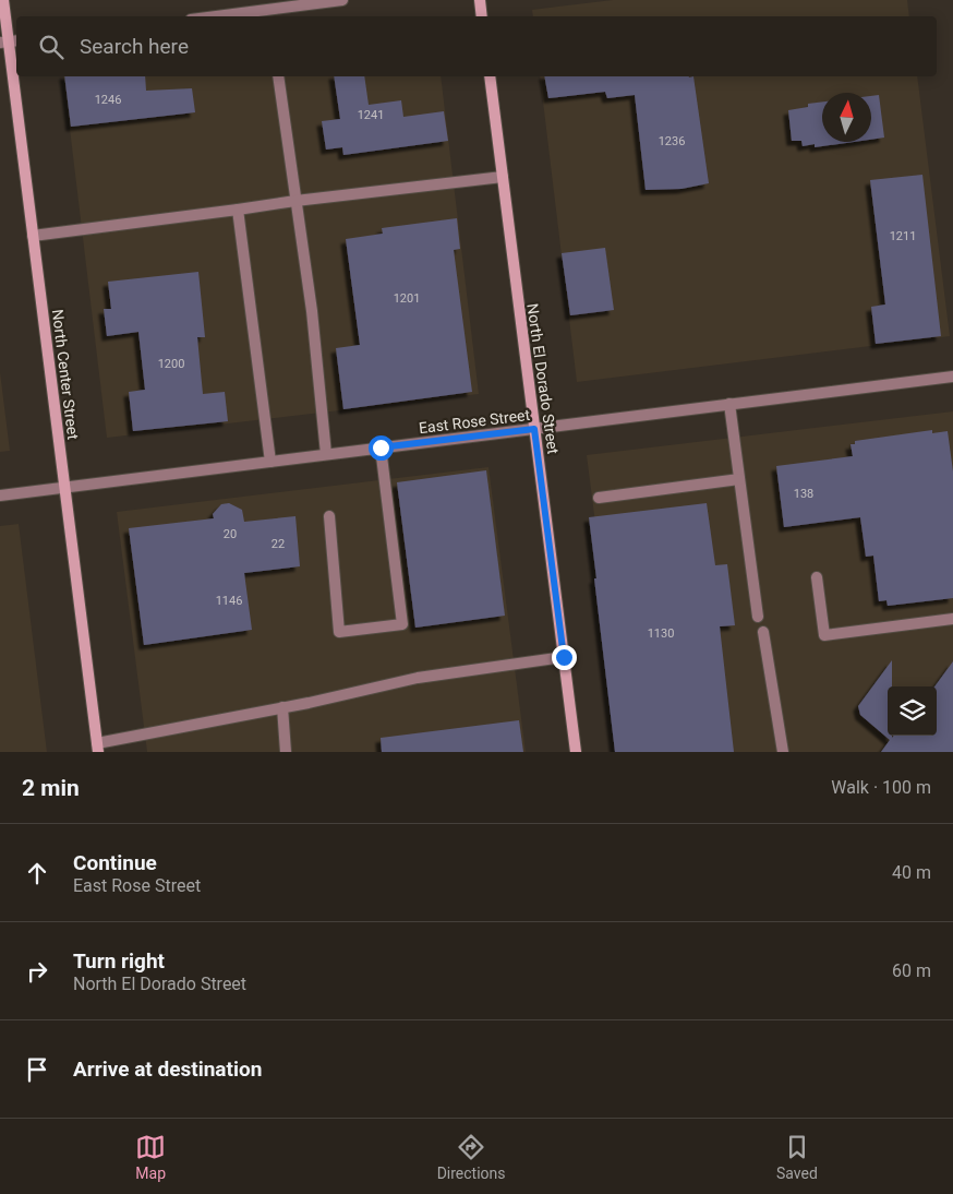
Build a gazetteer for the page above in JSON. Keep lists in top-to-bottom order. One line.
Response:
{"streets":{"main road":["North Center Street","North El Dorado Street"],"street":["East Rose Street"]},"crossings":[["North Center Street","East Rose Street"],["North El Dorado Street","East Rose Street"]],"house_numbers":["1246","1241","1236","1211","1201","1200","138","20","22","1146","1130"],"north":"top","page":{"search":"Search here","heading":["2 min","Walk · 100 m"],"list":[["Continue","East Rose Street","40 m"],["Turn right","North El Dorado Street","60 m"],"Arrive at destination"],"nav":["Map","Directions","Saved"]}}
